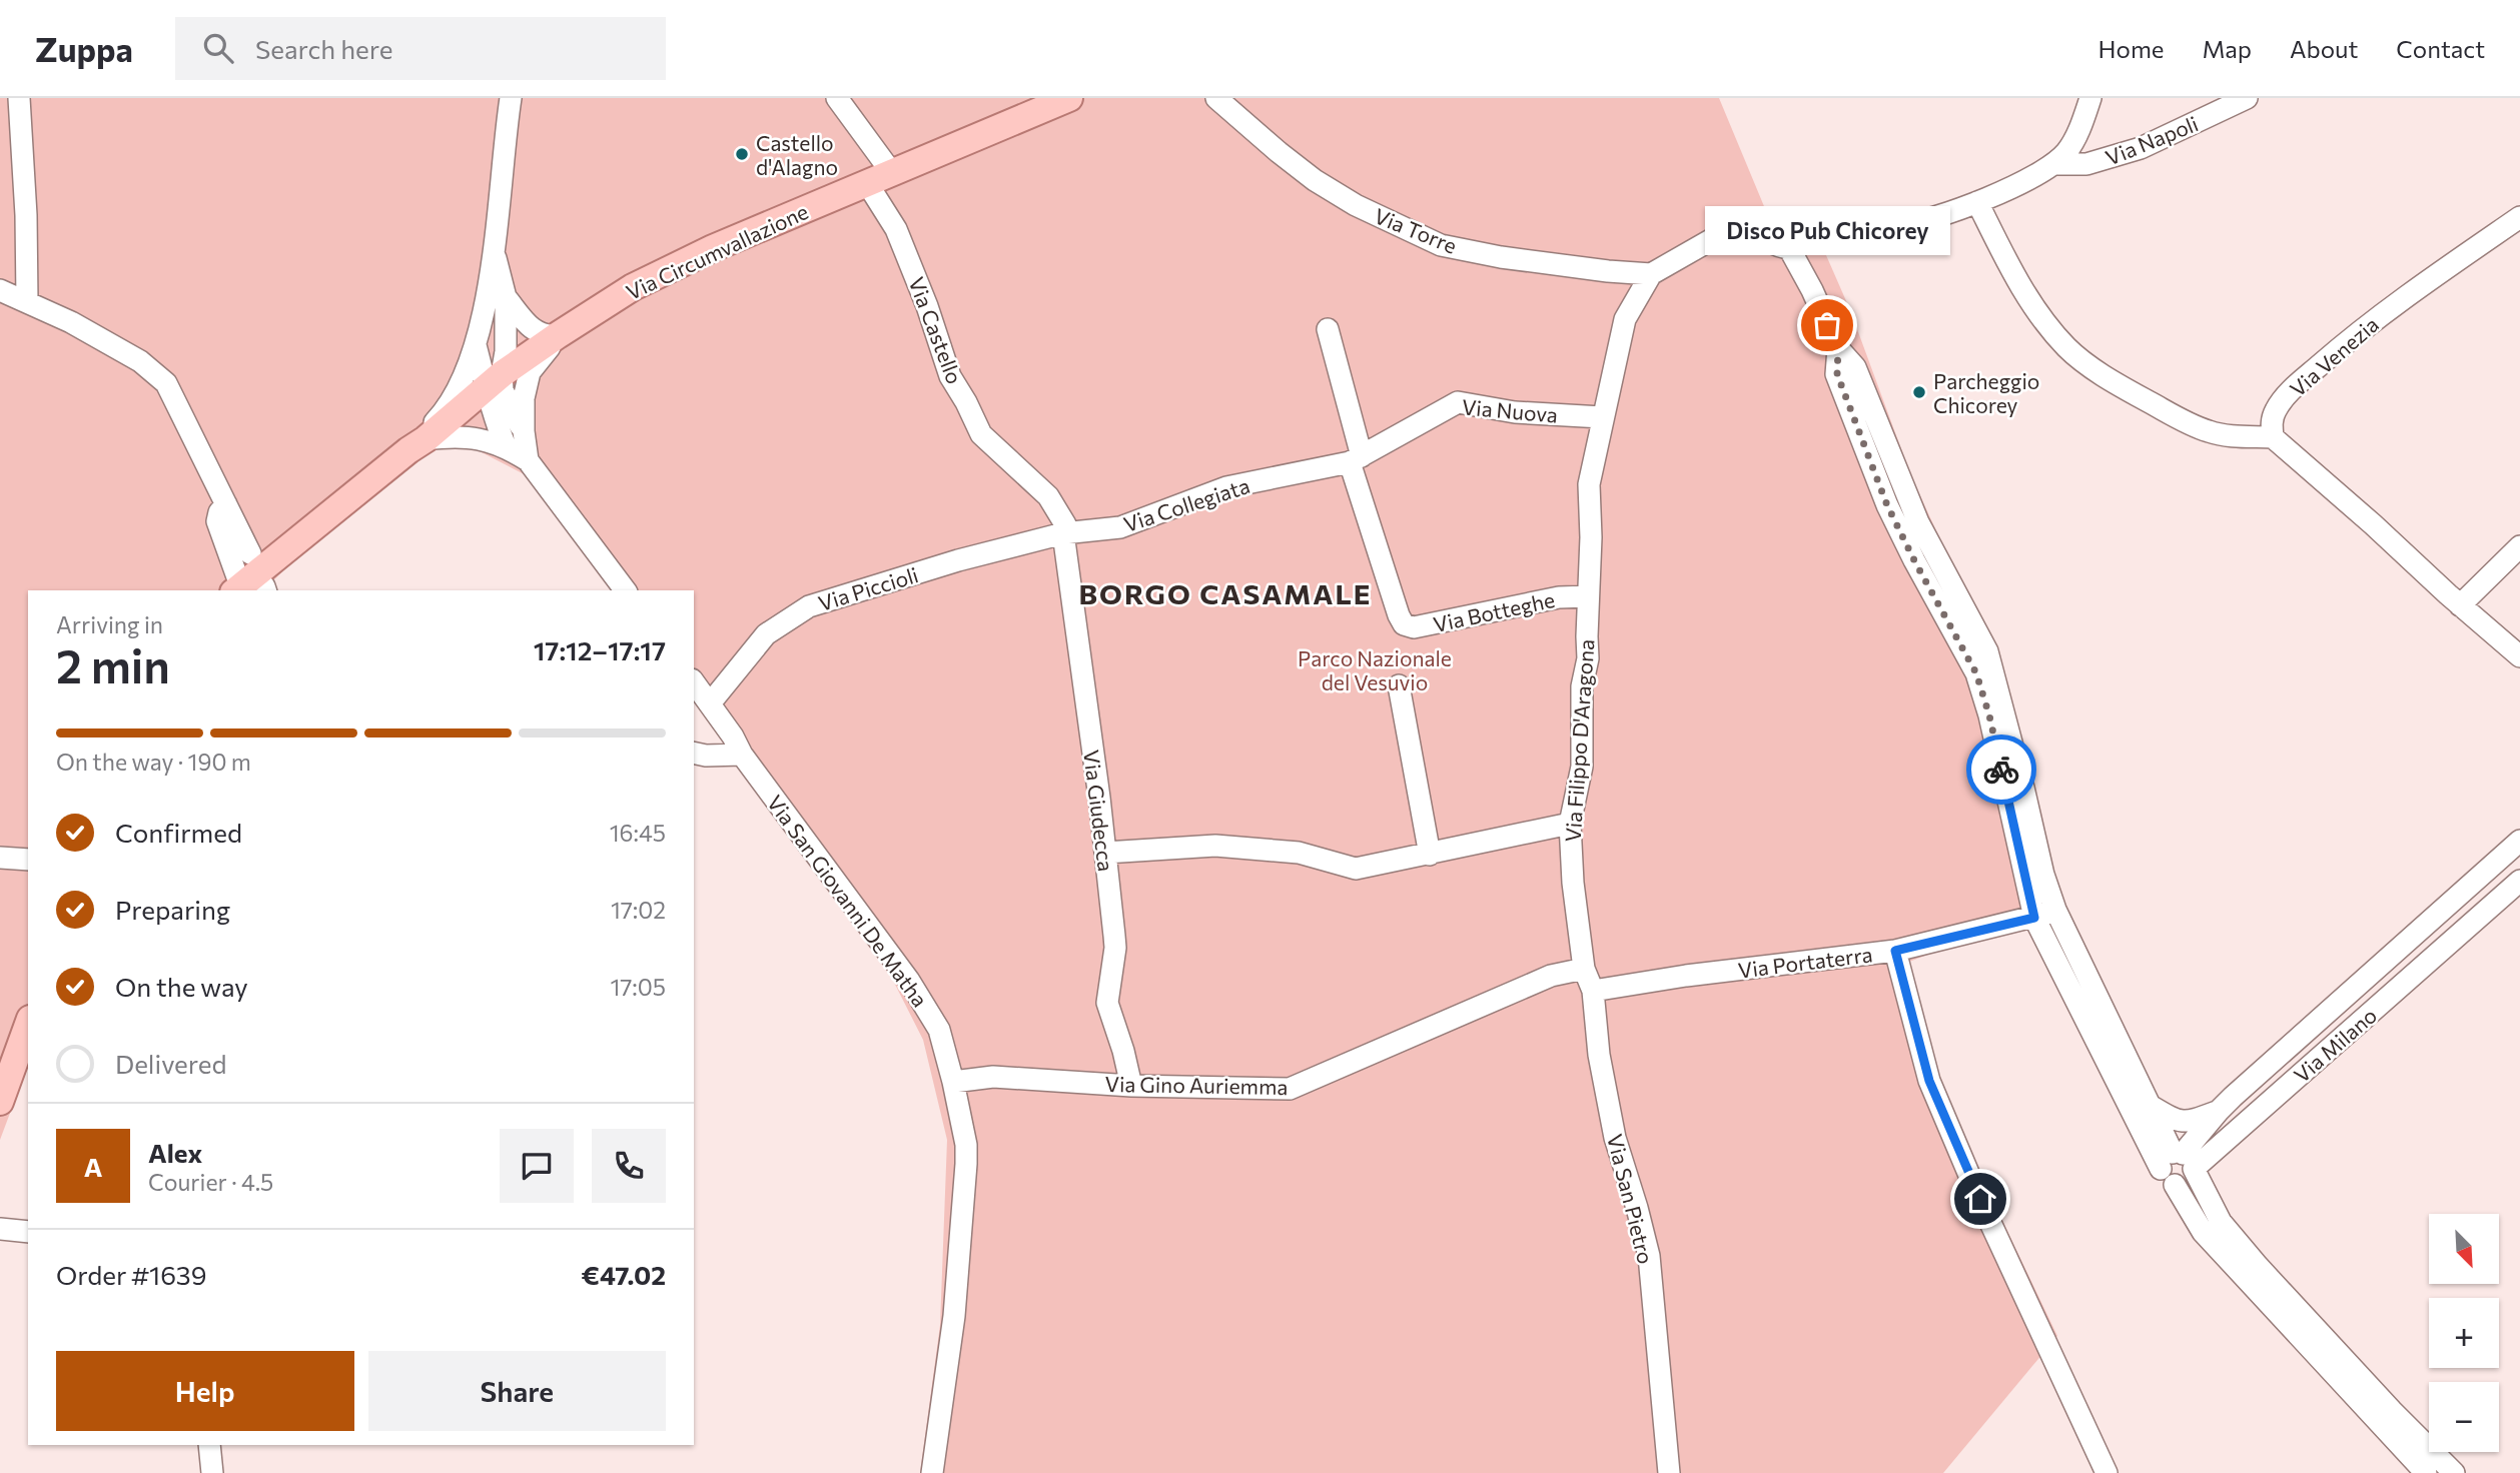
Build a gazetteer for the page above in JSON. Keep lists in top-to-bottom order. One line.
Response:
{"streets":{"main road":["Via Circumvallazione"],"street":["Via Napoli","Via Torre","Via Castello","Via Venezia","Via Nuova","Via Collegiata","Via Piccioli","Via Botteghe","Via Filippo D'Aragona","Via Giudecca","Via San Giovanni De Matha","Via Portaterra","Via Milano","Via Gino Auriemma","Via San Pietro"]},"crossings":[["Via Torre","Via Filippo D'Aragona"],["Via Circumvallazione","Via Castello"],["Via Castello","Via Collegiata"],["Via Castello","Via Piccioli"],["Via Castello","Via Giudecca"],["Via Nuova","Via Collegiata"],["Via Nuova","Via Botteghe"],["Via Nuova","Via Filippo D'Aragona"],["Via Collegiata","Via Piccioli"],["Via Collegiata","Via Botteghe"],["Via Collegiata","Via Giudecca"],["Via Piccioli","Via Giudecca"],["Via Piccioli","Via San Giovanni De Matha"],["Via Botteghe","Via Filippo D'Aragona"],["Via Filippo D'Aragona","Via Gino Auriemma"],["Via Filippo D'Aragona","Via San Pietro"],["Via Giudecca","Via Gino Auriemma"],["Via San Giovanni De Matha","Via Gino Auriemma"],["Via Portaterra","Via San Pietro"],["Via Gino Auriemma","Via San Pietro"]],"districts":["BORGO CASAMALE"],"parks":["Parco Nazionale del Vesuvio"],"places":["Castello d'Alagno","Disco Pub Chicorey","Parcheggio Chicorey"],"north":"bottom right","page":{"header":"Zuppa","search":"Search here","nav":["Home","Map","About","Contact"],"bubble":"Disco Pub Chicorey","heading":["2 min","Arriving in","17:12–17:17"],"panel":["Alex","Courier · 4.5","Order #1639","€47.02"],"bar":"On the way · 190 m","list":[["Confirmed","16:45"],["Preparing","17:02"],["On the way","17:05"],"Delivered"],"round":"A","map_buttons":["+","−"],"buttons":["Help","Share"]}}
